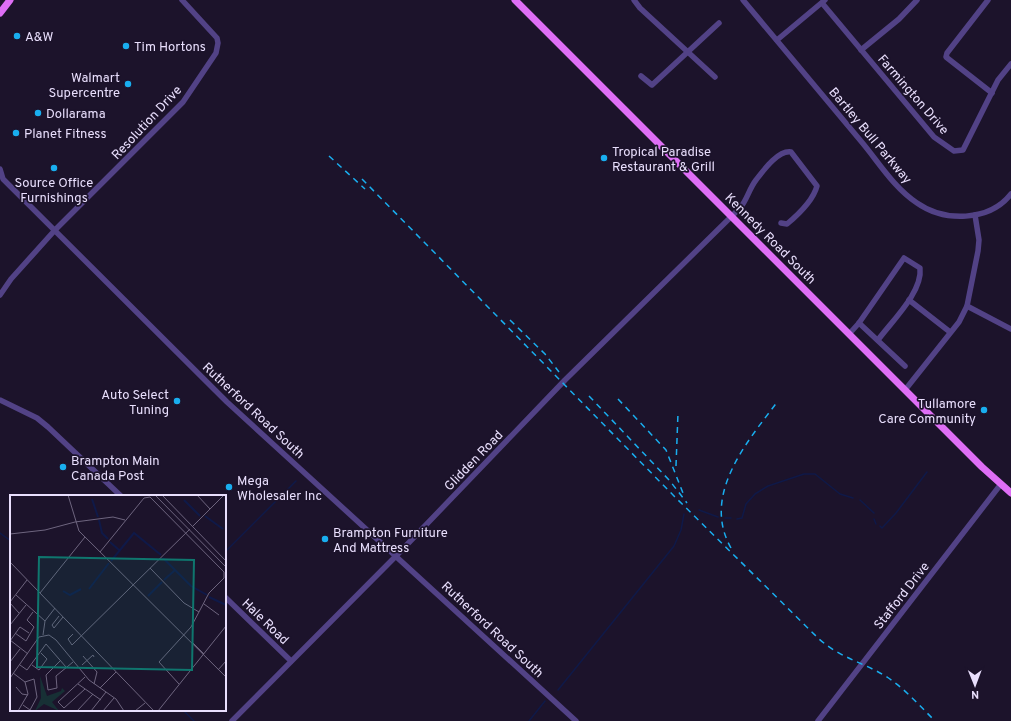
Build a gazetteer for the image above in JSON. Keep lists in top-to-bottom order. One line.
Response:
{"streets":{"main road":["Kennedy Road South"],"street":["Farmington Drive","Resolution Drive","Bartley Bull Parkway","Rutherford Road South","Glidden Road","Stafford Drive","Hale Road"]},"crossings":[["Resolution Drive","Rutherford Road South"],["Kennedy Road South","Glidden Road"],["Kennedy Road South","Stafford Drive"],["Rutherford Road South","Glidden Road"],["Glidden Road","Hale Road"]],"places":["A&W","Tim Hortons","Walmart Supercentre","Dollarama","Planet Fitness","Tropical Paradise Restaurant & Grill","Source Office Furnishings","Auto Select Tuning","Tullamore Care Community","Brampton Main Canada Post","Mega Wholesaler Inc","Brampton Furniture And Mattress"],"north":"bottom"}
